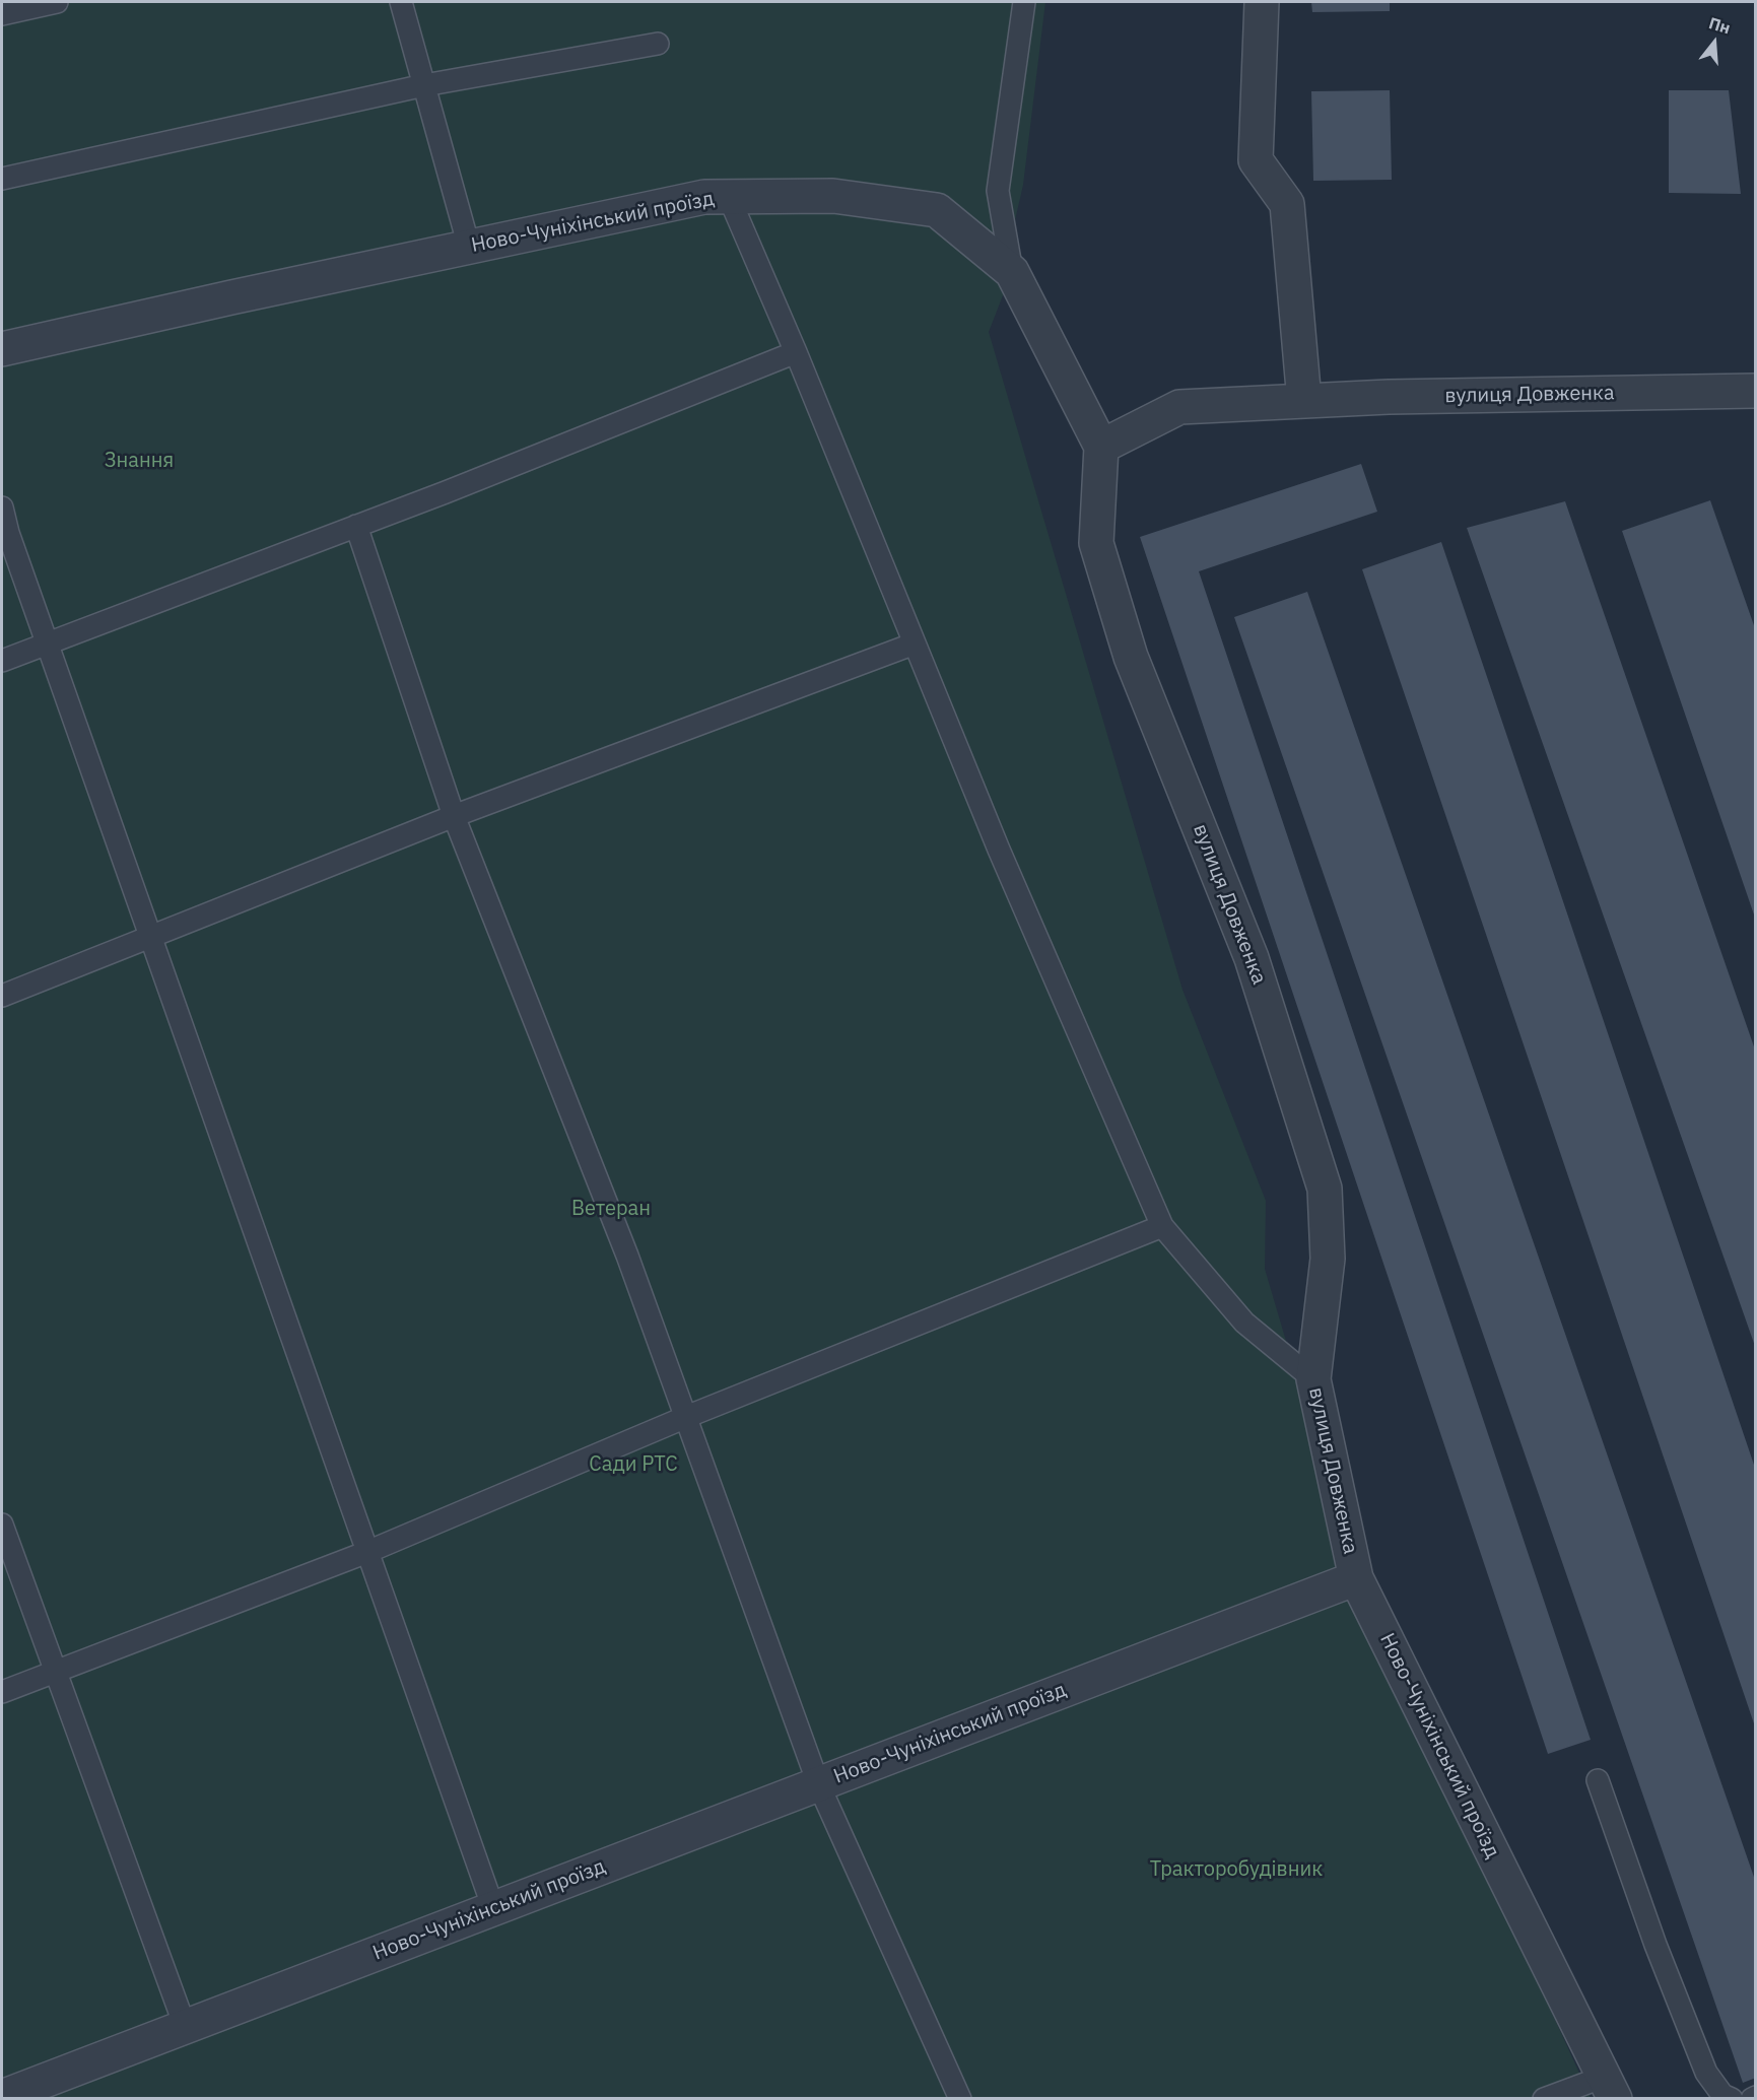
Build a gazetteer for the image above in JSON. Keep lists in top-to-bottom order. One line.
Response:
{"streets":{"street":["Ново-Чуніхінський проїзд","вулиця Довженка"]},"crossings":[["Ново-Чуніхінський проїзд","вулиця Довженка"]],"parks":["Знання","Ветеран","Сади РТС","Тракторобудівник"],"north":"top"}
